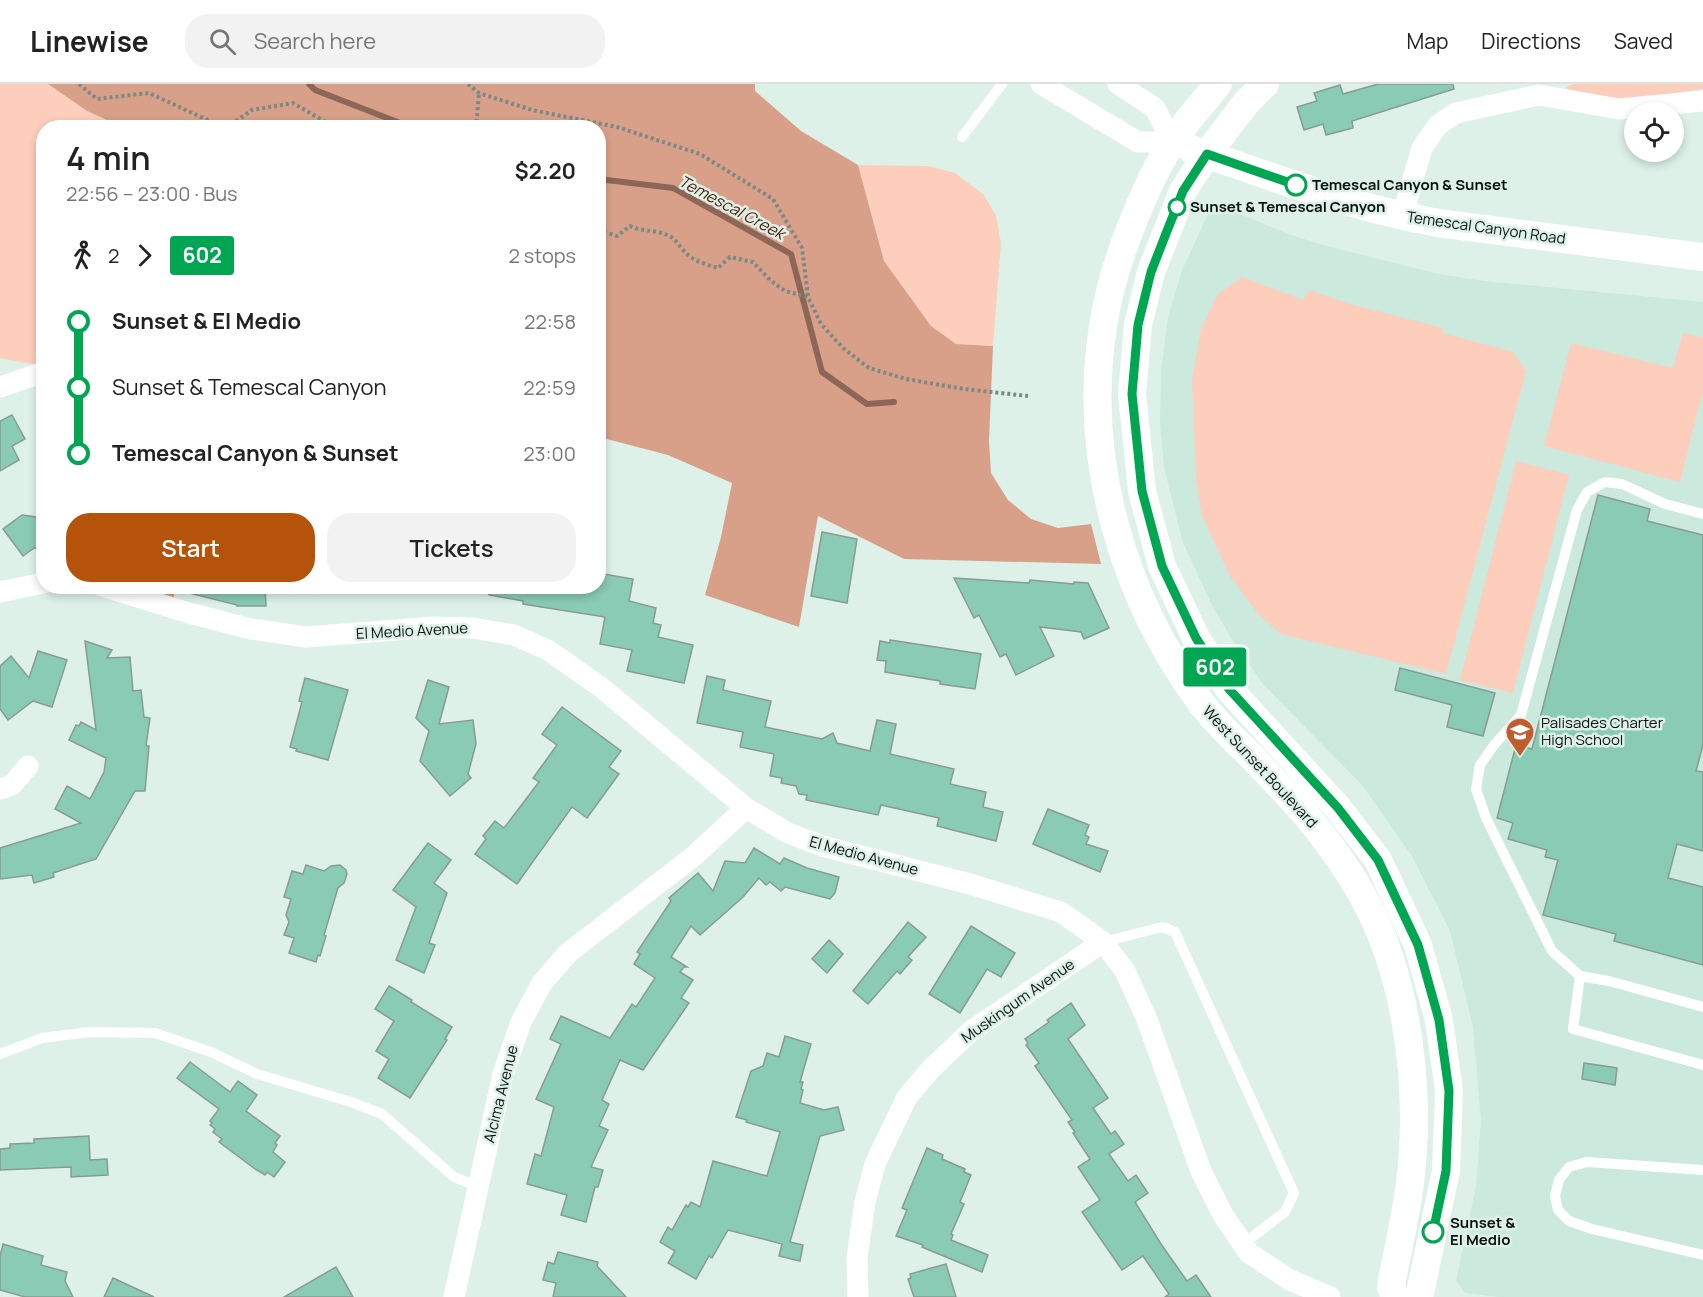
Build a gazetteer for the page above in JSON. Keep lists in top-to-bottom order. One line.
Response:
{"streets":{"main road":["Temescal Canyon Road","West Sunset Boulevard"],"street":["El Medio Avenue","Muskingum Avenue","Alcima Avenue"]},"crossings":[["Temescal Canyon Road","West Sunset Boulevard"],["El Medio Avenue","Muskingum Avenue"],["El Medio Avenue","Alcima Avenue"]],"water":["Temescal Creek"],"places":{"other":["Temescal Canyon & Sunset","Sunset & Temescal Canyon","Sunset & El Medio"],"school or university":["Palisades Charter High School"]},"lines":["bus line 602"],"page":{"header":"Linewise","search":"Search here","nav":["Map","Directions","Saved"],"on_map":"602","heading":["4 min","22:56 – 23:00 · Bus","$2.20"],"legs":["2","602","2 stops"],"list":[{"name":"Sunset & El Medio","value":"22:58"},{"name":"Sunset & Temescal Canyon","value":"22:59"},{"name":"Temescal Canyon & Sunset","value":"23:00"}],"buttons":["Start","Tickets"]}}
